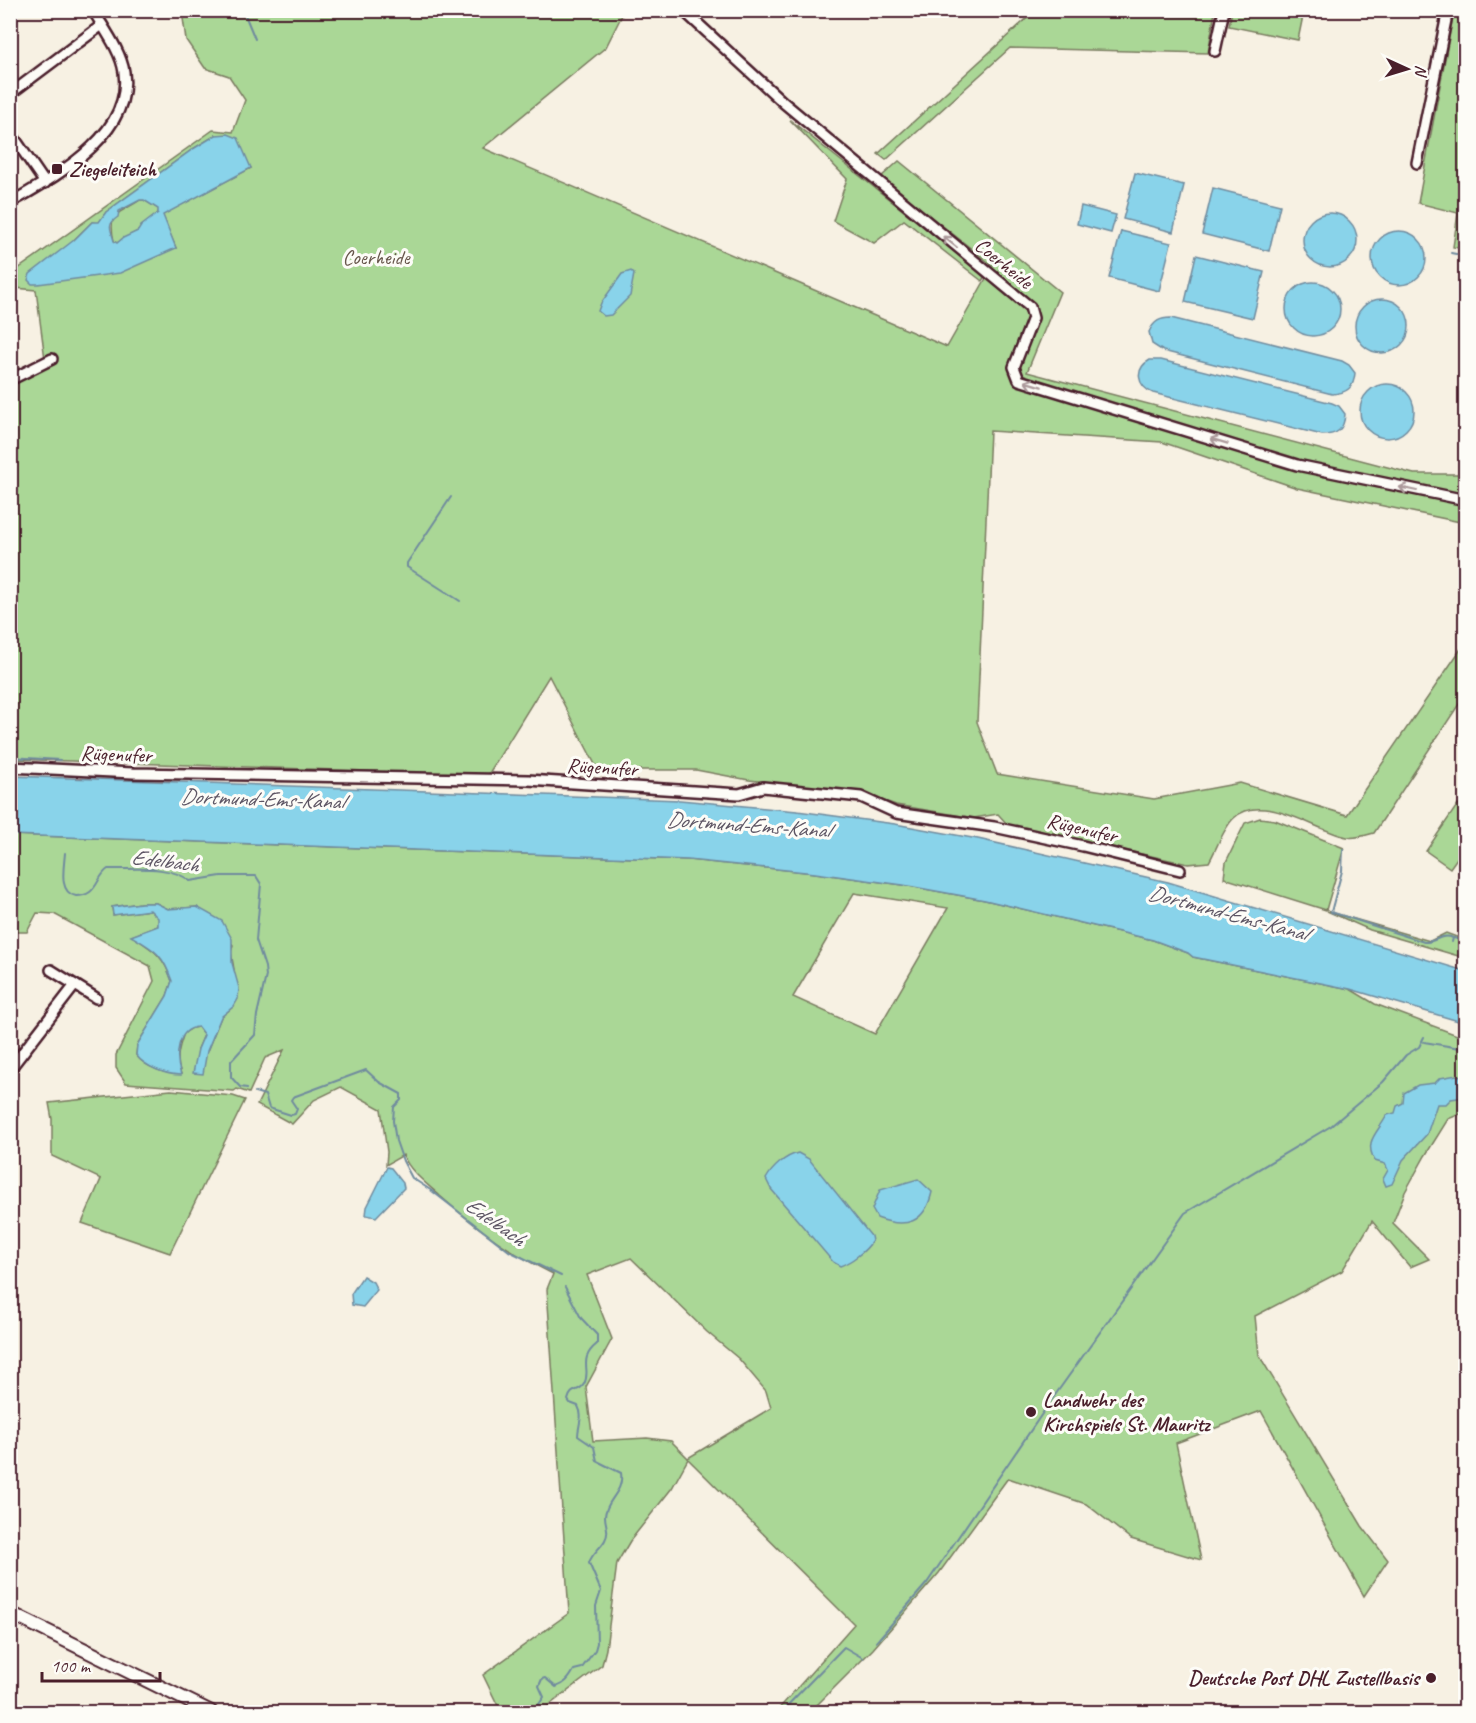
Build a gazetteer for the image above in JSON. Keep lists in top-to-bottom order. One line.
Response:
{"streets":{"street":["Coerheide","Rügenufer"]},"one_way":["Coerheide"],"water":["Dortmund-Ems-Kanal","Edelbach"],"parks":["Coerheide"],"places":{"transit":["Ziegeleiteich"],"other":["Landwehr des Kirchspiels St. Mauritz","Deutsche Post DHL Zustellbasis"]},"scale_bar":"100 m","north":"right"}
